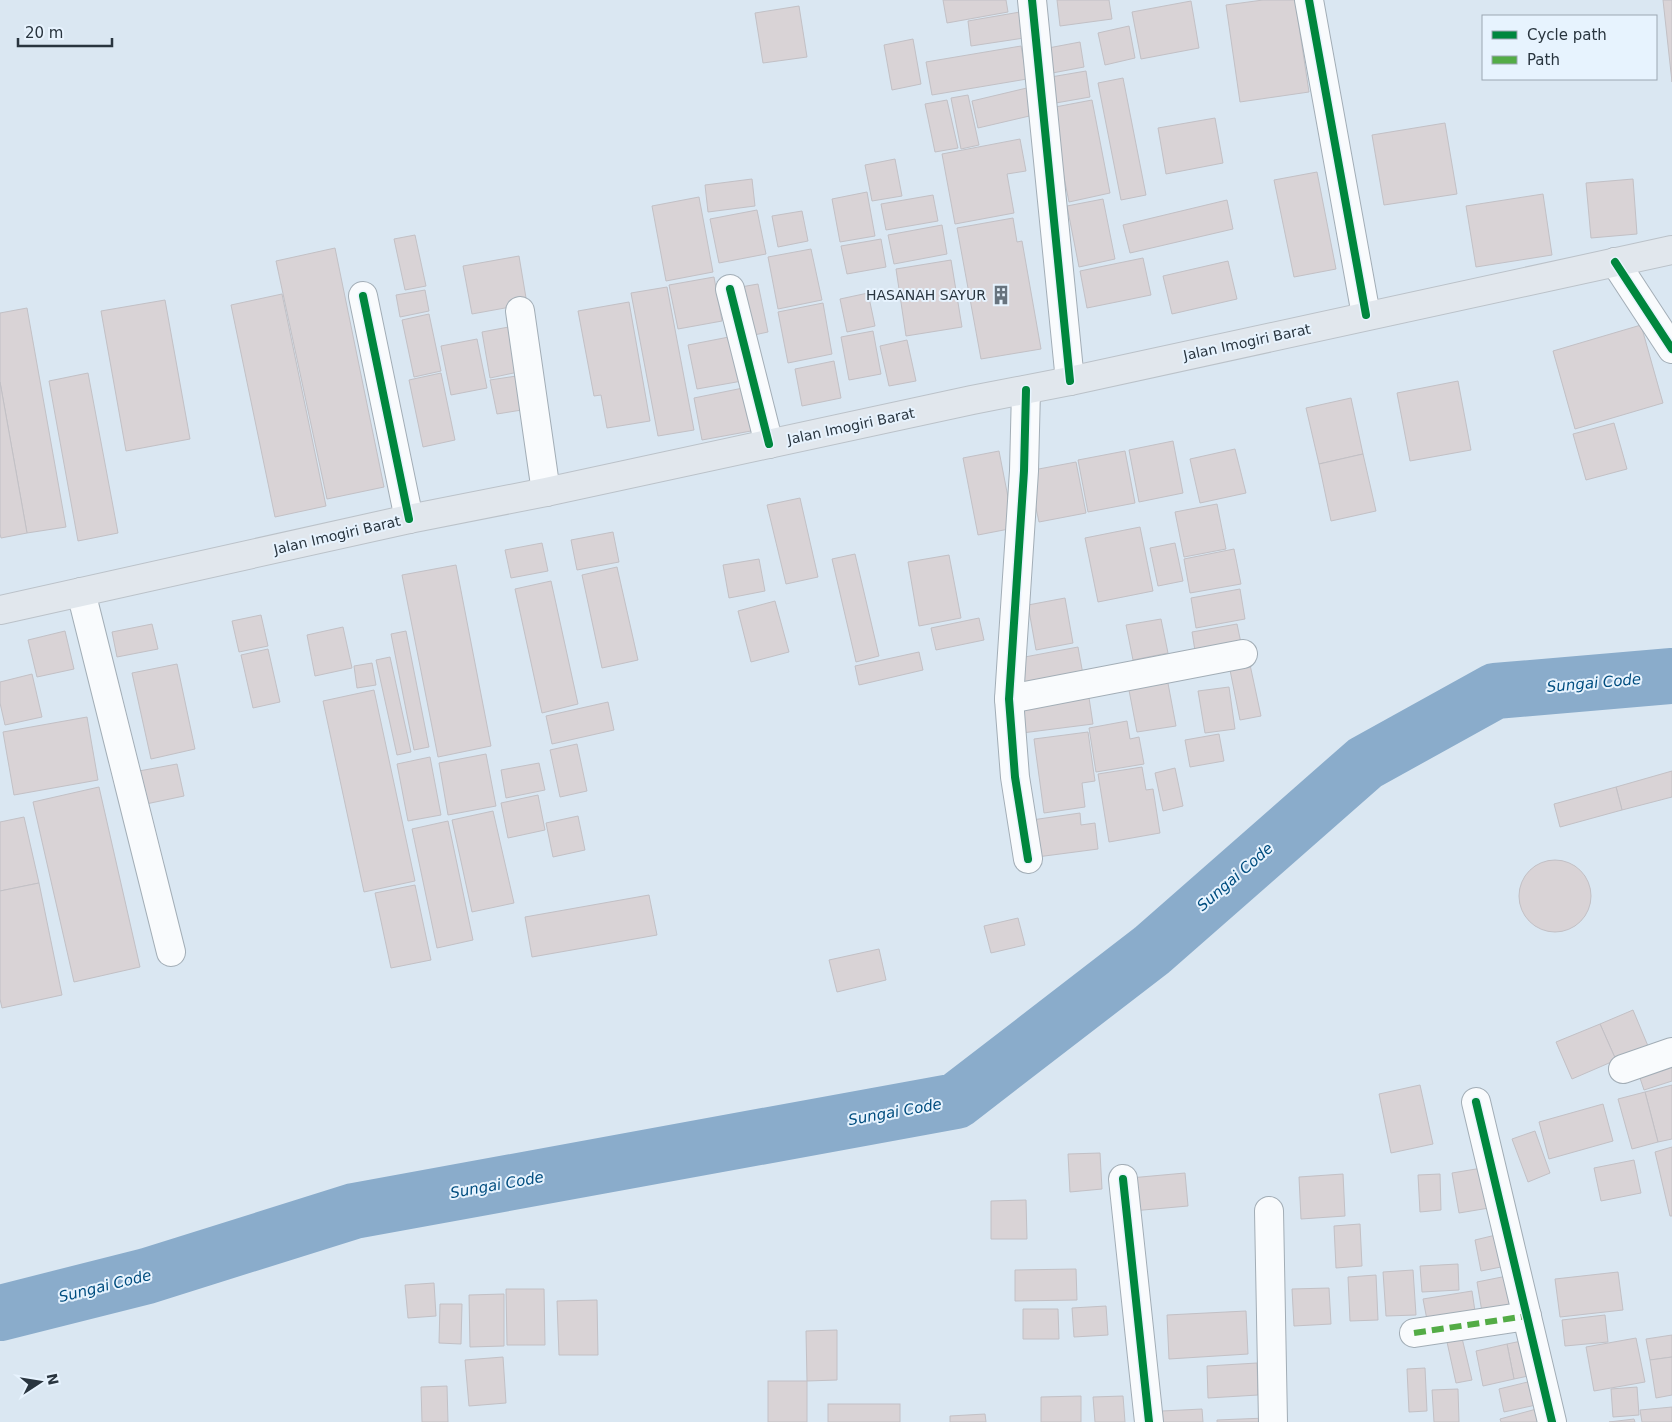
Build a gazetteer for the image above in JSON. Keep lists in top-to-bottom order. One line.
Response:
{"streets":{"main road":["Jalan Imogiri Barat"]},"water":["Sungai Code"],"places":{"building":["HASANAH SAYUR"]},"legend":["Cycle path","Path"],"scale_bar":"20 m","north":"right"}
